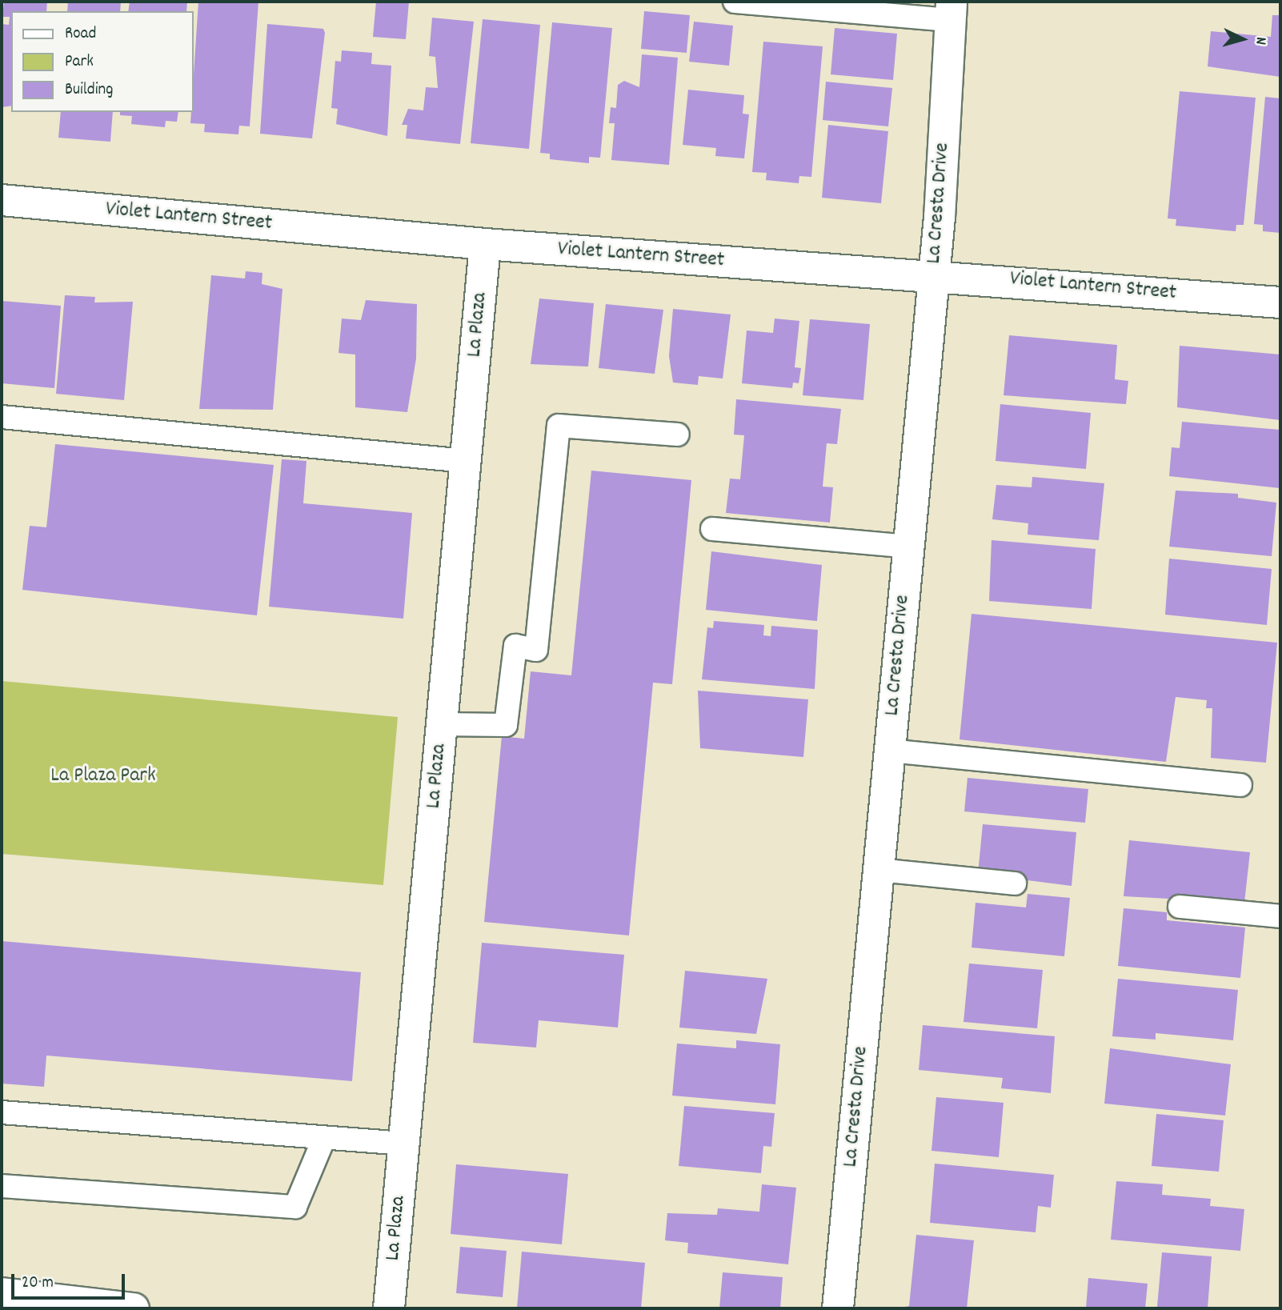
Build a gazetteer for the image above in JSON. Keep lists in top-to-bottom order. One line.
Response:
{"streets":{"street":["La Cresta Drive","Violet Lantern Street","La Plaza"]},"crossings":[["La Cresta Drive","Violet Lantern Street"],["Violet Lantern Street","La Plaza"]],"parks":["La Plaza Park"],"legend":["Road","Park","Building"],"scale_bar":"20 m","north":"right"}
